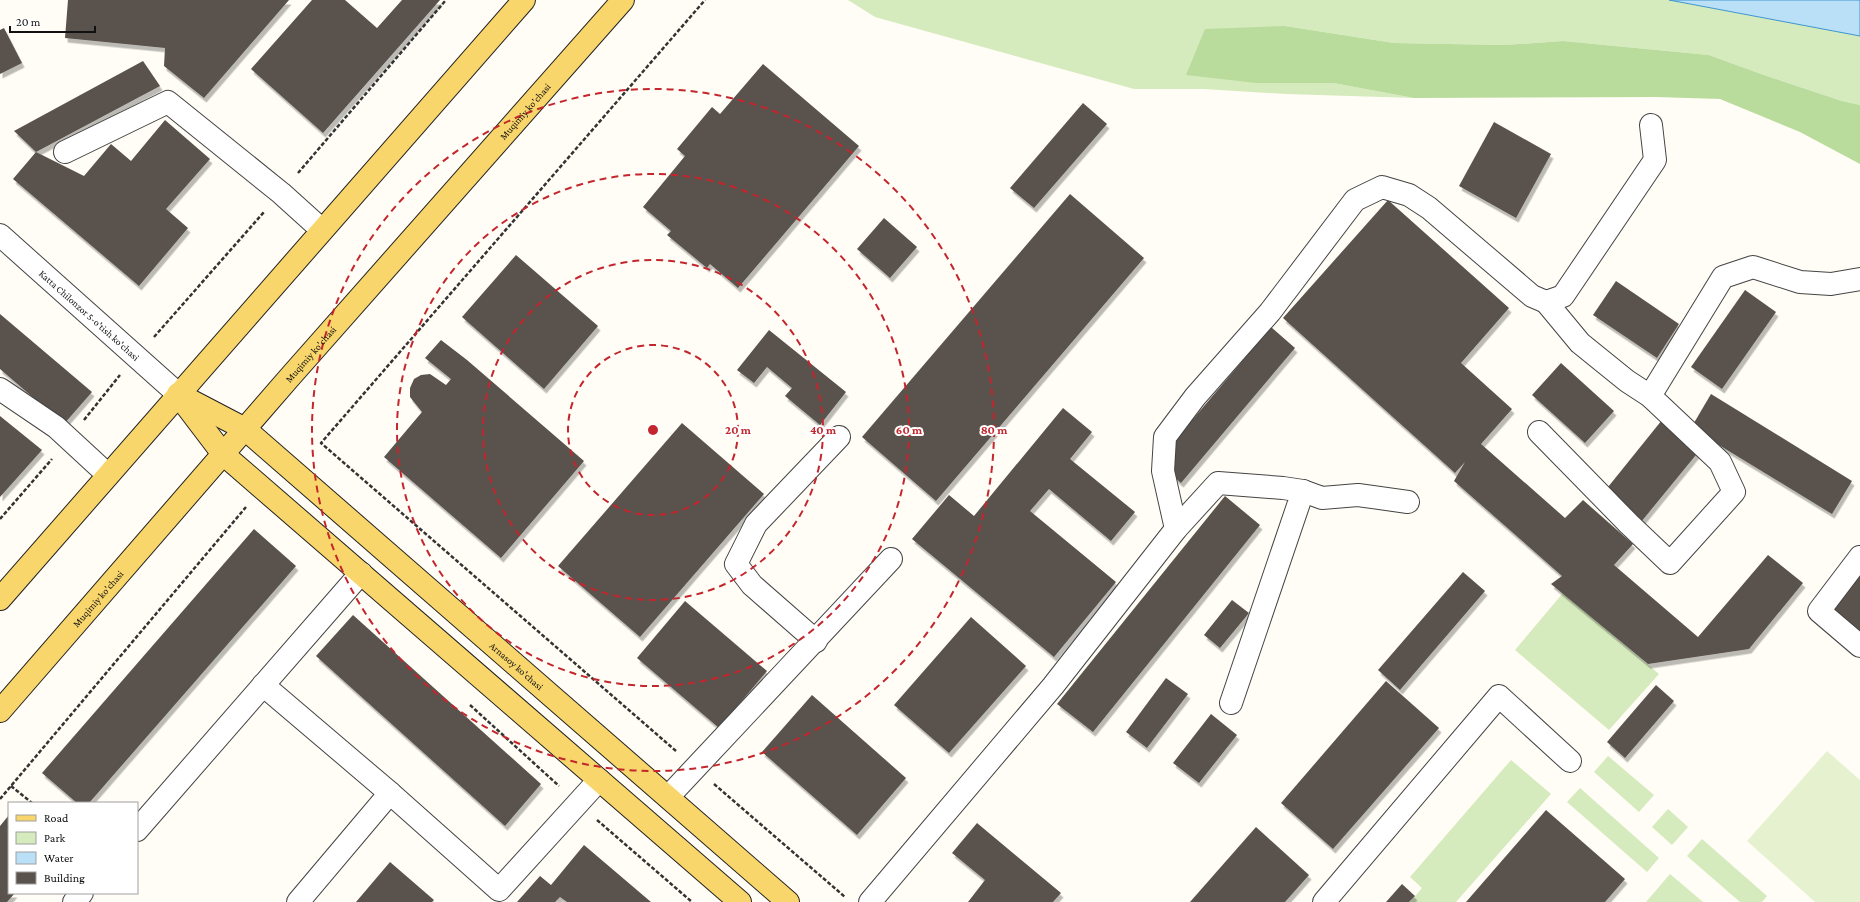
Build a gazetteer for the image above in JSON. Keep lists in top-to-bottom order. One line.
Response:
{"streets":{"main road":["Muqimiy ko'chasi","Arnasoy ko'chasi"],"street":["Katta Chilonzor 5-o'tish ko'chasi"]},"crossings":[["Muqimiy ko'chasi","Arnasoy ko'chasi"],["Katta Chilonzor 5-o'tish ko'chasi","Arnasoy ko'chasi"]],"legend":["Road","Park","Water","Building"],"scale_bar":"20 m","rings":["20 m","40 m","60 m","80 m"]}
